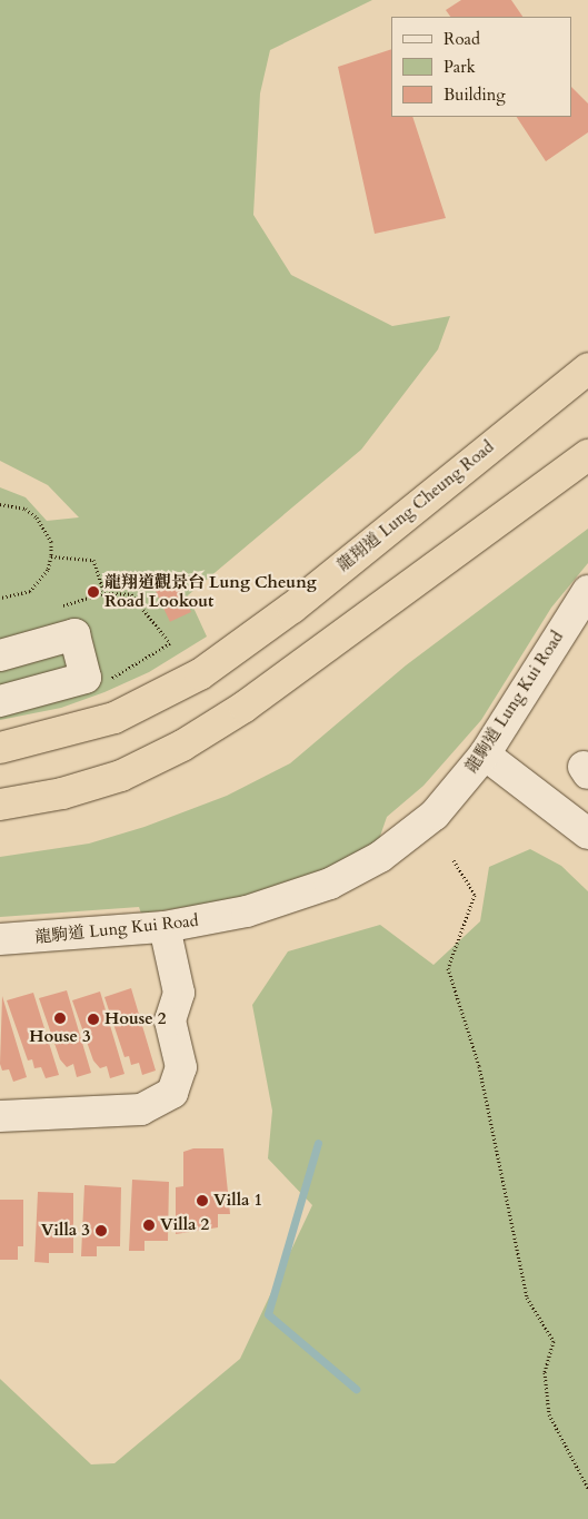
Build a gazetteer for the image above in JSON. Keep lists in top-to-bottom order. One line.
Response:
{"streets":{"highway":["龍翔道 Lung Cheung Road"],"street":["龍駒道 Lung Kui Road"]},"places":["龍翔道觀景台 Lung Cheung Road Lookout","House 3","House 2","Villa 1","Villa 2","Villa 3"],"legend":["Road","Park","Building"]}
